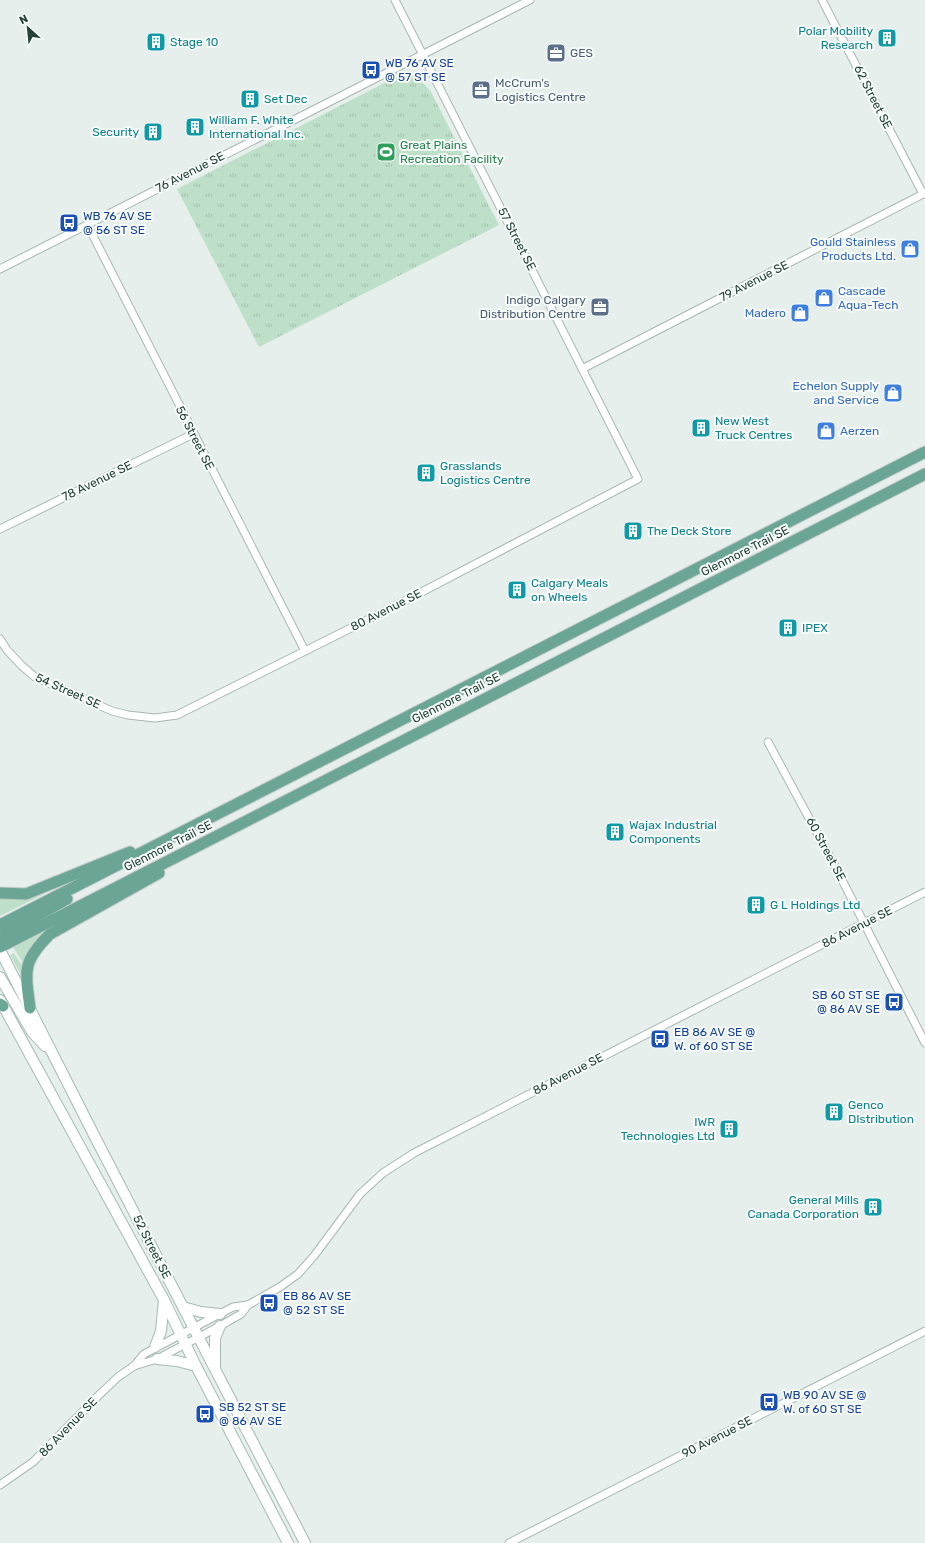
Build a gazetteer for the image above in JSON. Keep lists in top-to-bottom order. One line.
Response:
{"streets":{"main road":["Glenmore Trail SE","52 Street SE"],"street":["62 Street SE","76 Avenue SE","57 Street SE","79 Avenue SE","56 Street SE","78 Avenue SE","80 Avenue SE","54 Street SE","60 Street SE","86 Avenue SE","90 Avenue SE"]},"crossings":[["62 Street SE","79 Avenue SE"],["76 Avenue SE","57 Street SE"],["76 Avenue SE","56 Street SE"],["57 Street SE","79 Avenue SE"],["57 Street SE","80 Avenue SE"],["56 Street SE","78 Avenue SE"],["56 Street SE","80 Avenue SE"],["Glenmore Trail SE","52 Street SE"],["80 Avenue SE","54 Street SE"],["60 Street SE","86 Avenue SE"],["86 Avenue SE","52 Street SE"]],"places":{"building":["Polar Mobility Research","Stage 10","Set Dec","William F. White International Inc.","Security","New West Truck Centres","Grasslands Logistics Centre","The Deck Store","Calgary Meals on Wheels","IPEX","Wajax Industrial Components","G L Holdings Ltd","Genco DIstribution","IWR Technologies Ltd","General Mills Canada Corporation"],"office":["GES","McCrum's Logistics Centre","Indigo Calgary Distribution Centre"],"bus stop":["WB 76 AV SE @ 57 ST SE","WB 76 AV SE @ 56 ST SE","SB 60 ST SE @ 86 AV SE","EB 86 AV SE @ W. of 60 ST SE","EB 86 AV SE @ 52 ST SE","WB 90 AV SE @ W. of 60 ST SE","SB 52 ST SE @ 86 AV SE"],"sports":["Great Plains Recreation Facility"],"shop":["Gould Stainless Products Ltd.","Cascade Aqua-Tech","Madero","Echelon Supply and Service","Aerzen"]},"north":"top left"}
